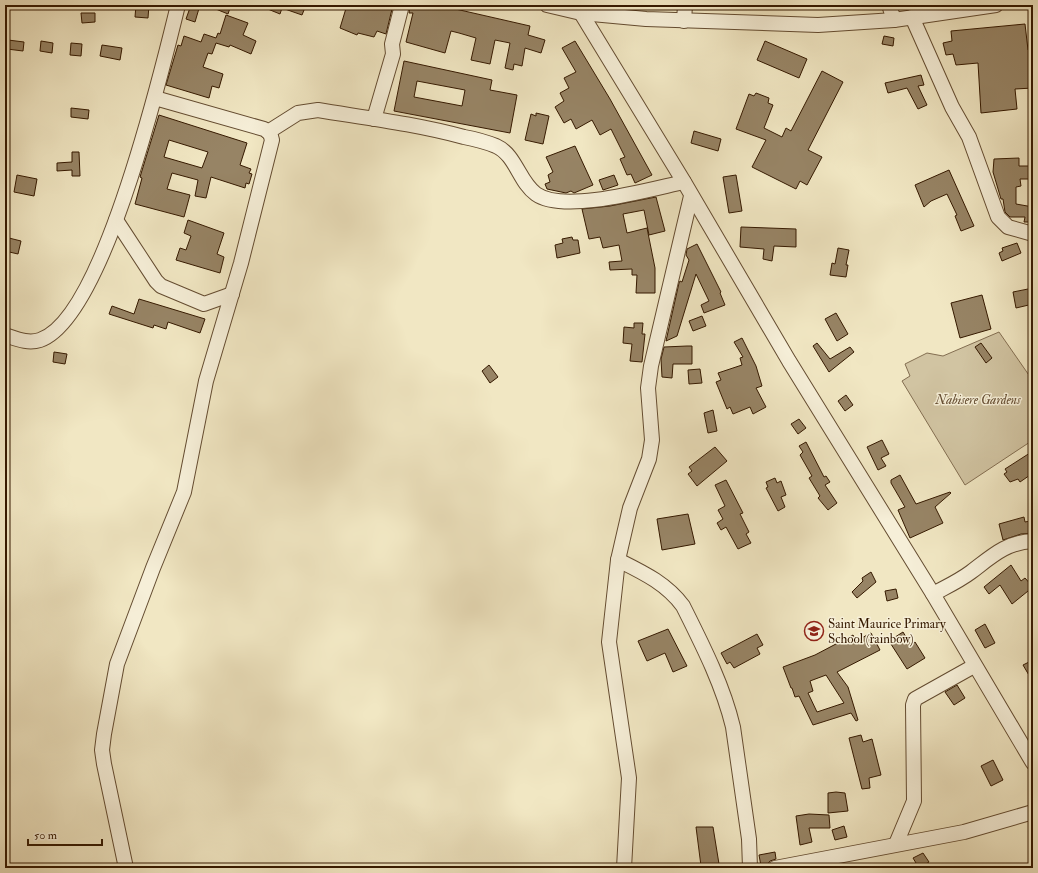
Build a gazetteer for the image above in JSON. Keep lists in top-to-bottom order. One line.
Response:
{"parks":["Nabisere Gardens"],"places":{"school or university":["Saint Maurice Primary School (rainbow)"]},"scale_bar":"50 m"}
